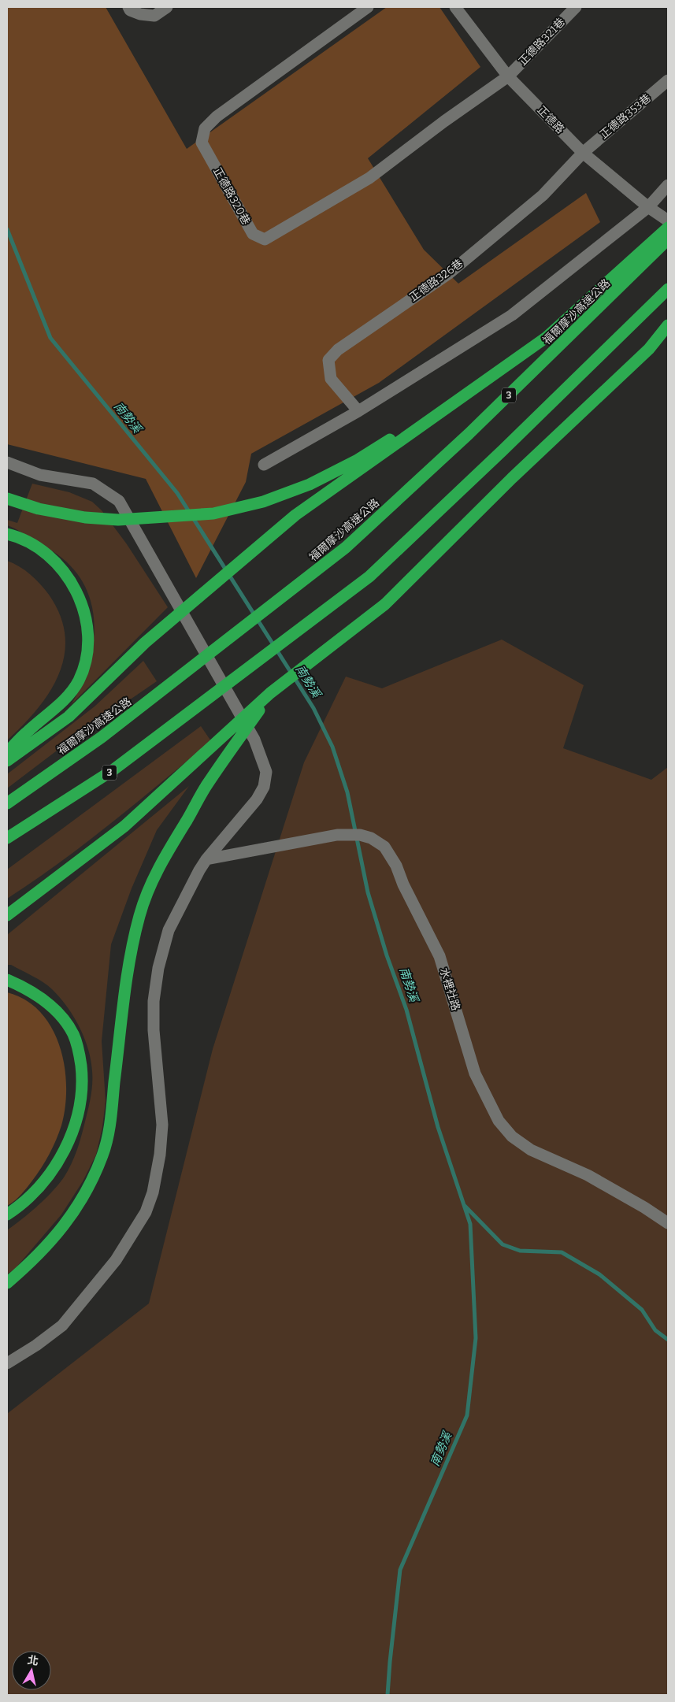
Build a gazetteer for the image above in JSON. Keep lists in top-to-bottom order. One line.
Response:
{"streets":{"highway":["福爾摩沙高速公路","3"],"street":["正德路321巷","正德路353巷","正德路","正德路320巷","正德路326巷","水裡社路"]},"crossings":[["正德路321巷","正德路"],["正德路321巷","正德路320巷"],["正德路353巷","正德路"],["正德路353巷","正德路326巷"],["正德路","正德路320巷"],["正德路","正德路326巷"]],"water":["南勢溪"],"north":"top"}
